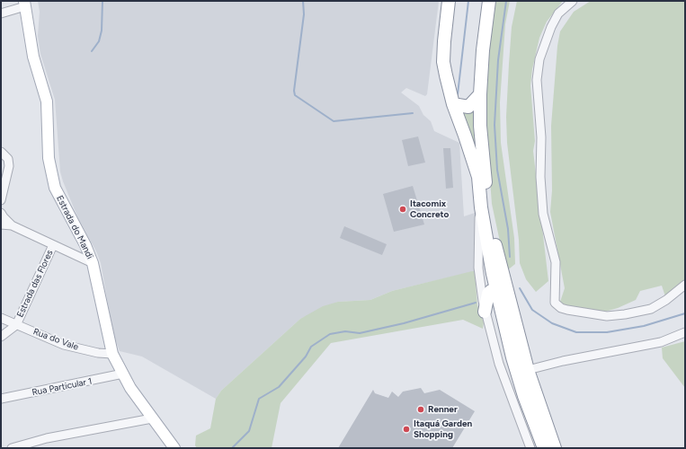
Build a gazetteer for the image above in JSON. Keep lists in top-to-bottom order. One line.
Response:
{"streets":{"main road":["Estrada do Mandi"],"street":["Estrada das Flores","Rua do Vale","Rua Particular 1"]},"crossings":[["Estrada do Mandi","Rua do Vale"],["Estrada do Mandi","Rua Particular 1"],["Estrada das Flores","Rua do Vale"]],"places":["Itacomix Concreto","Renner","Itaquá Garden Shopping"]}
